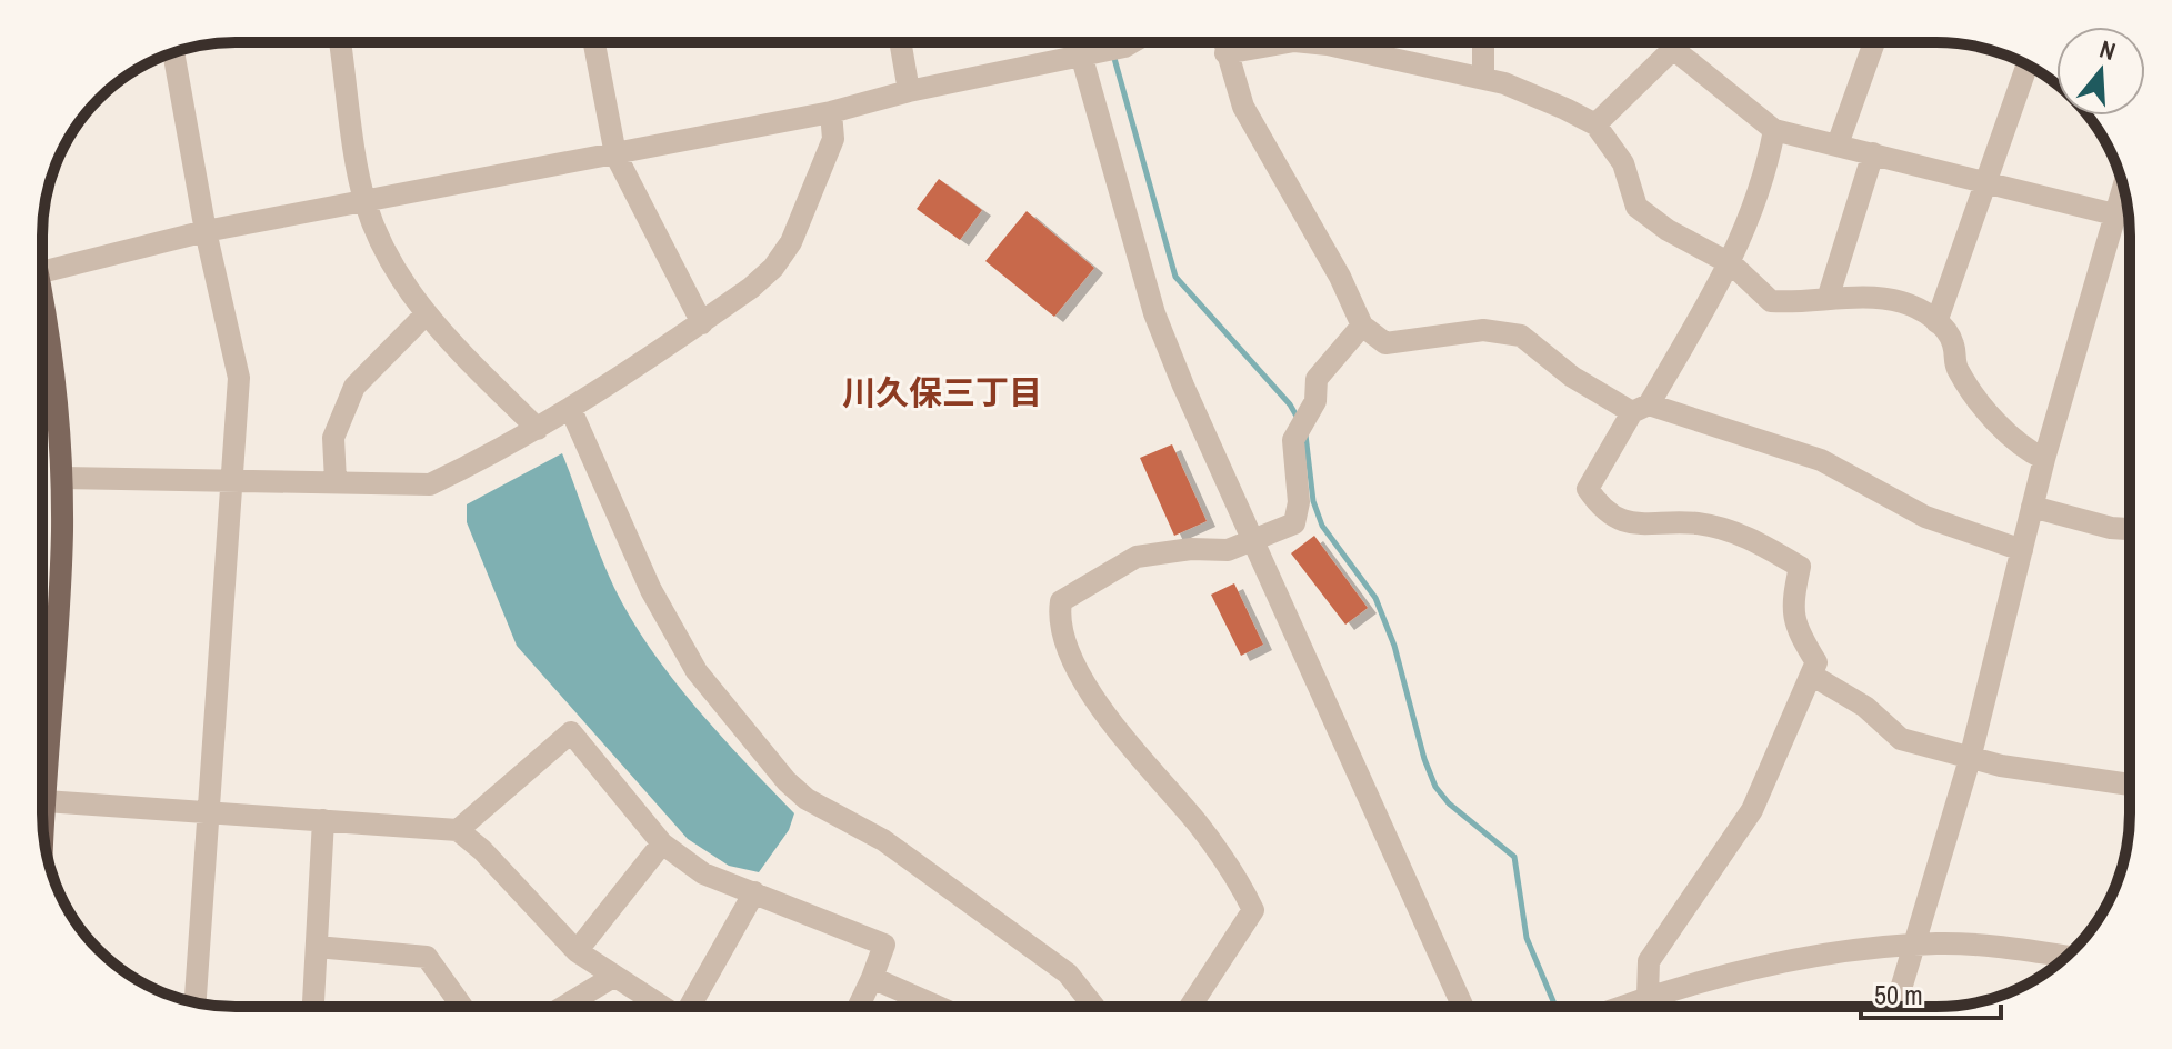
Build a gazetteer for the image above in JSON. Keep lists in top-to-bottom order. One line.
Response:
{"districts":["川久保三丁目"],"scale_bar":"50 m","north":"top"}
